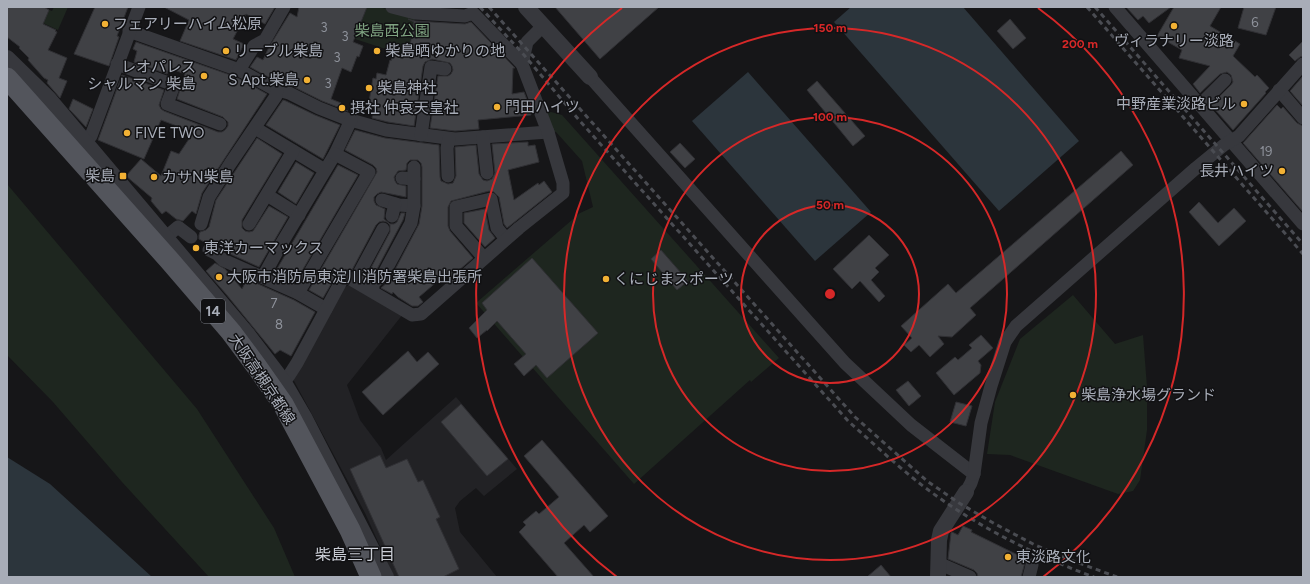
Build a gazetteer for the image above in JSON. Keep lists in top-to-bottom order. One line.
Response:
{"streets":{"main road":["14","大阪高槻京都線"]},"districts":["柴島三丁目"],"parks":["柴島西公園"],"places":{"other":["フェアリーハイム松原","ヴィラナリー淡路","リーブル柴島","柴島晒ゆかりの地","レオパレス シャルマン 柴島","S Apt.柴島","柴島神社","中野産業淡路ビル","門田ハイツ","摂社 仲哀天皇社","FIVE TWO","長井ハイツ","カサN柴島","東洋カーマックス","大阪市消防局東淀川消防署柴島出張所","くにじまスポーツ","柴島浄水場グランド","東淡路文化"],"transit":["柴島"]},"house_numbers":["6","3","3","3","3","19","7","8"],"rings":["150 m","200 m","100 m","50 m"]}
